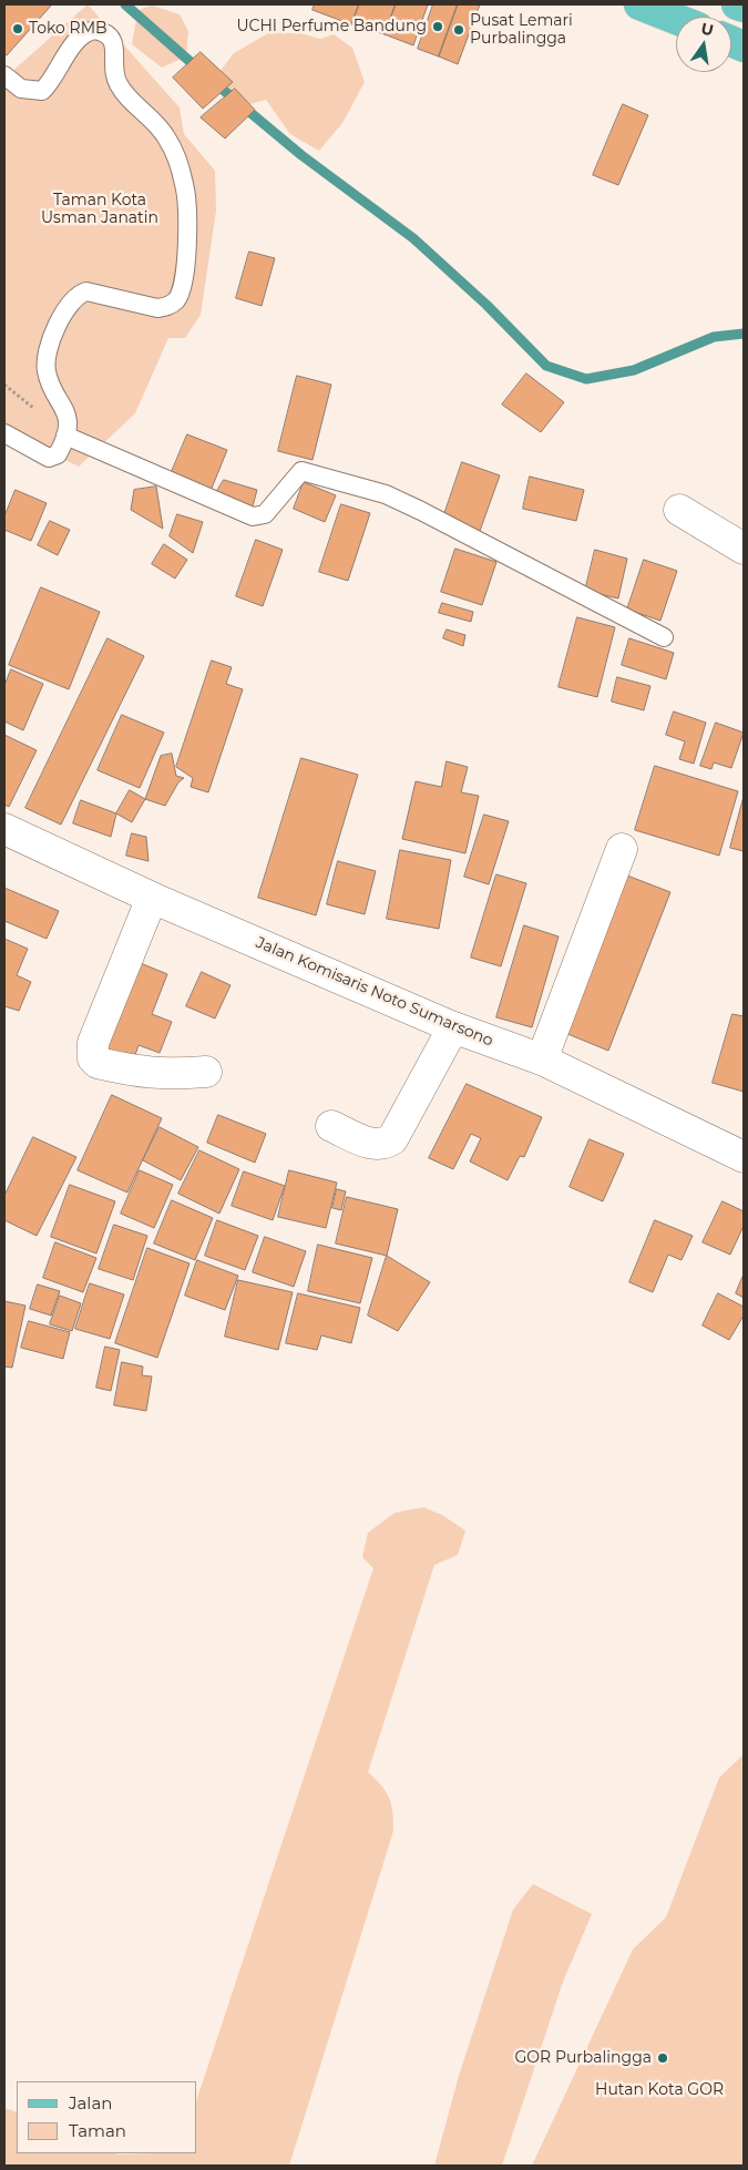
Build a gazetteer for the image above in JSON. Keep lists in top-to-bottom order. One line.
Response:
{"streets":{"street":["Jalan Komisaris Noto Sumarsono"]},"parks":["Taman Kota Usman Janatin","Hutan Kota GOR"],"places":["UCHI Perfume Bandung","Toko RMB","Pusat Lemari Purbalingga","GOR Purbalingga"],"legend":["Jalan","Taman"],"north":"top"}
